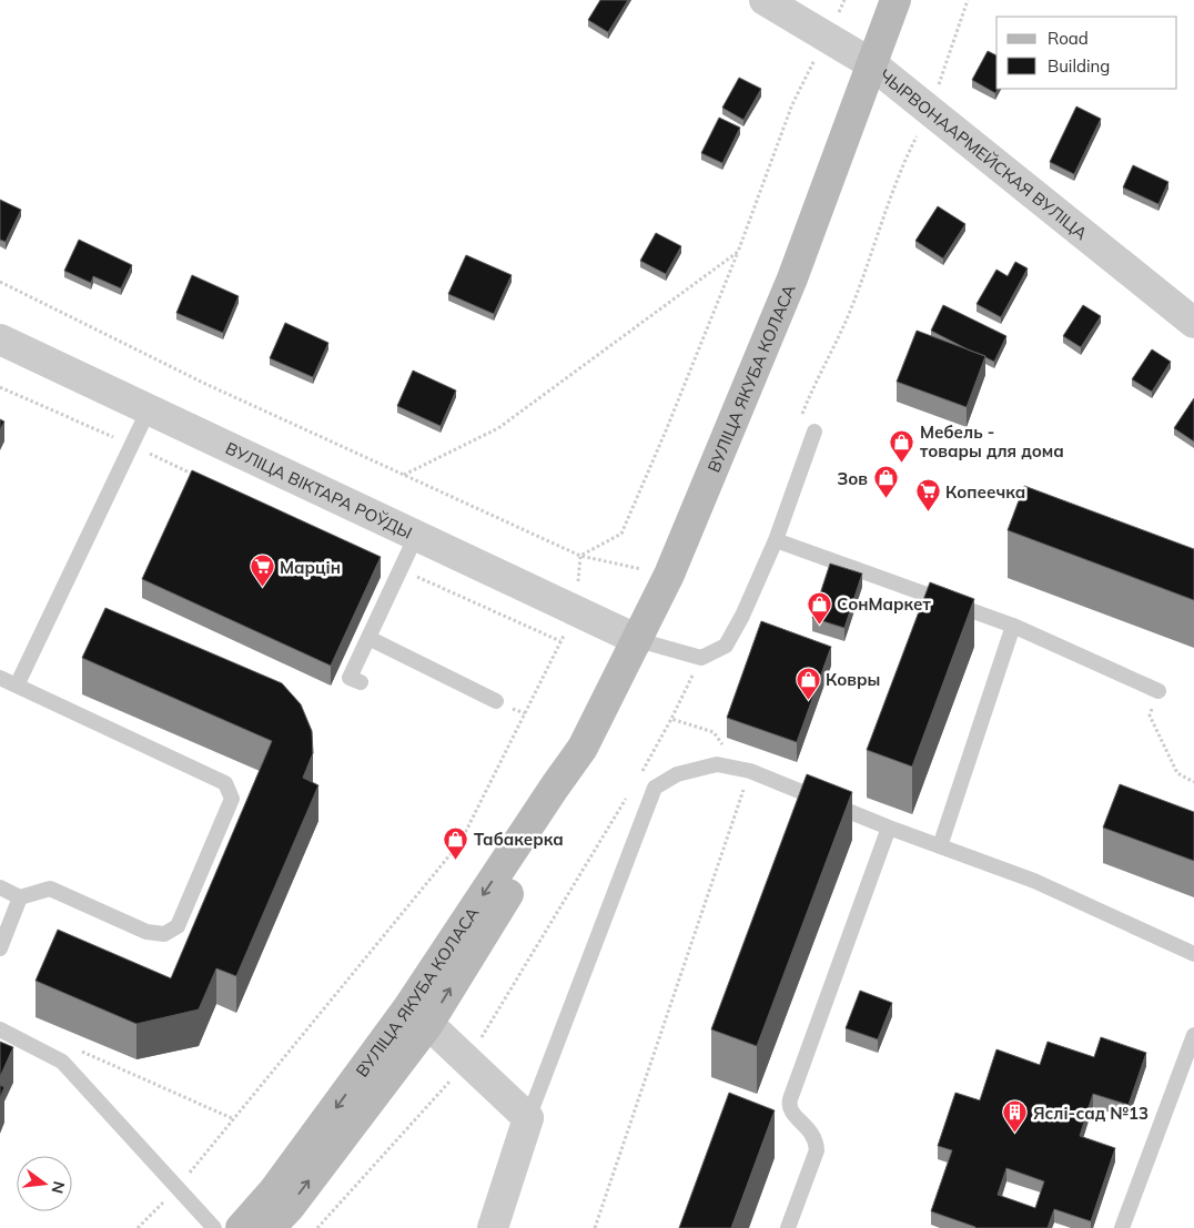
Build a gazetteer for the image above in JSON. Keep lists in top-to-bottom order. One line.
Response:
{"streets":{"main road":["ВУЛІЦА ЯКУБА КОЛАСА"],"street":["ЧЫРВОНААРМЕЙСКАЯ ВУЛІЦА","ВУЛІЦА ВІКТАРА РОЎДЫ"]},"crossings":[["ЧЫРВОНААРМЕЙСКАЯ ВУЛІЦА","ВУЛІЦА ЯКУБА КОЛАСА"],["ВУЛІЦА ЯКУБА КОЛАСА","ВУЛІЦА ВІКТАРА РОЎДЫ"]],"places":{"shop":["Мебель - товары для дома","Зов","СонМаркет","Ковры","Табакерка"],"supermarket":["Копеечка","Марцін"],"building":["Яслі-сад №13"]},"legend":["Road","Building"],"north":"right"}
